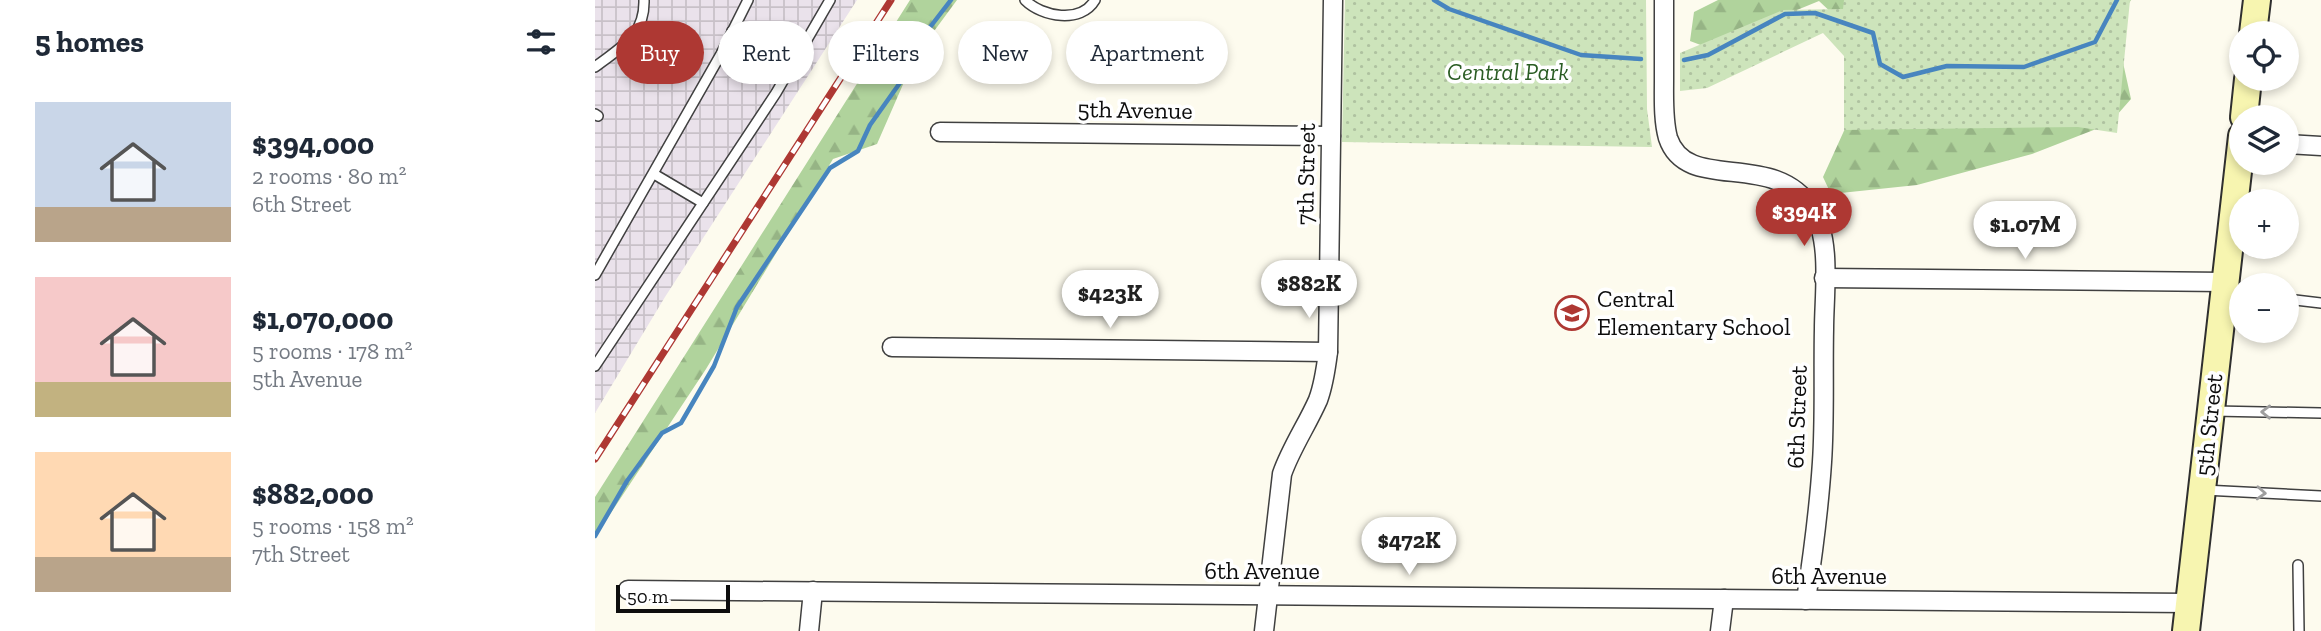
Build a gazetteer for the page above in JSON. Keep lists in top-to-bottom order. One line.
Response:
{"streets":{"street":["5th Avenue","7th Street","6th Street","5th Street","6th Avenue"]},"crossings":[["5th Avenue","7th Street"],["7th Street","6th Avenue"],["6th Street","6th Avenue"],["5th Street","6th Avenue"]],"parks":["Central Park"],"places":{"school or university":["Central Elementary School"]},"scale_bar":"50 m","page":{"heading":"5 homes","map_buttons":["+","−"],"chip":["Buy","Rent","Filters","New","Apartment"],"list":[{"name":"$394,000","note":"2 rooms · 80 m² · 6th Street"},{"name":"$1,070,000","note":"5 rooms · 178 m² · 5th Avenue"},{"name":"$882,000","note":"5 rooms · 158 m² · 7th Street"}],"price":["$394K","$1.07M","$882K","$423K","$472K"],"scale":"50 m"}}
